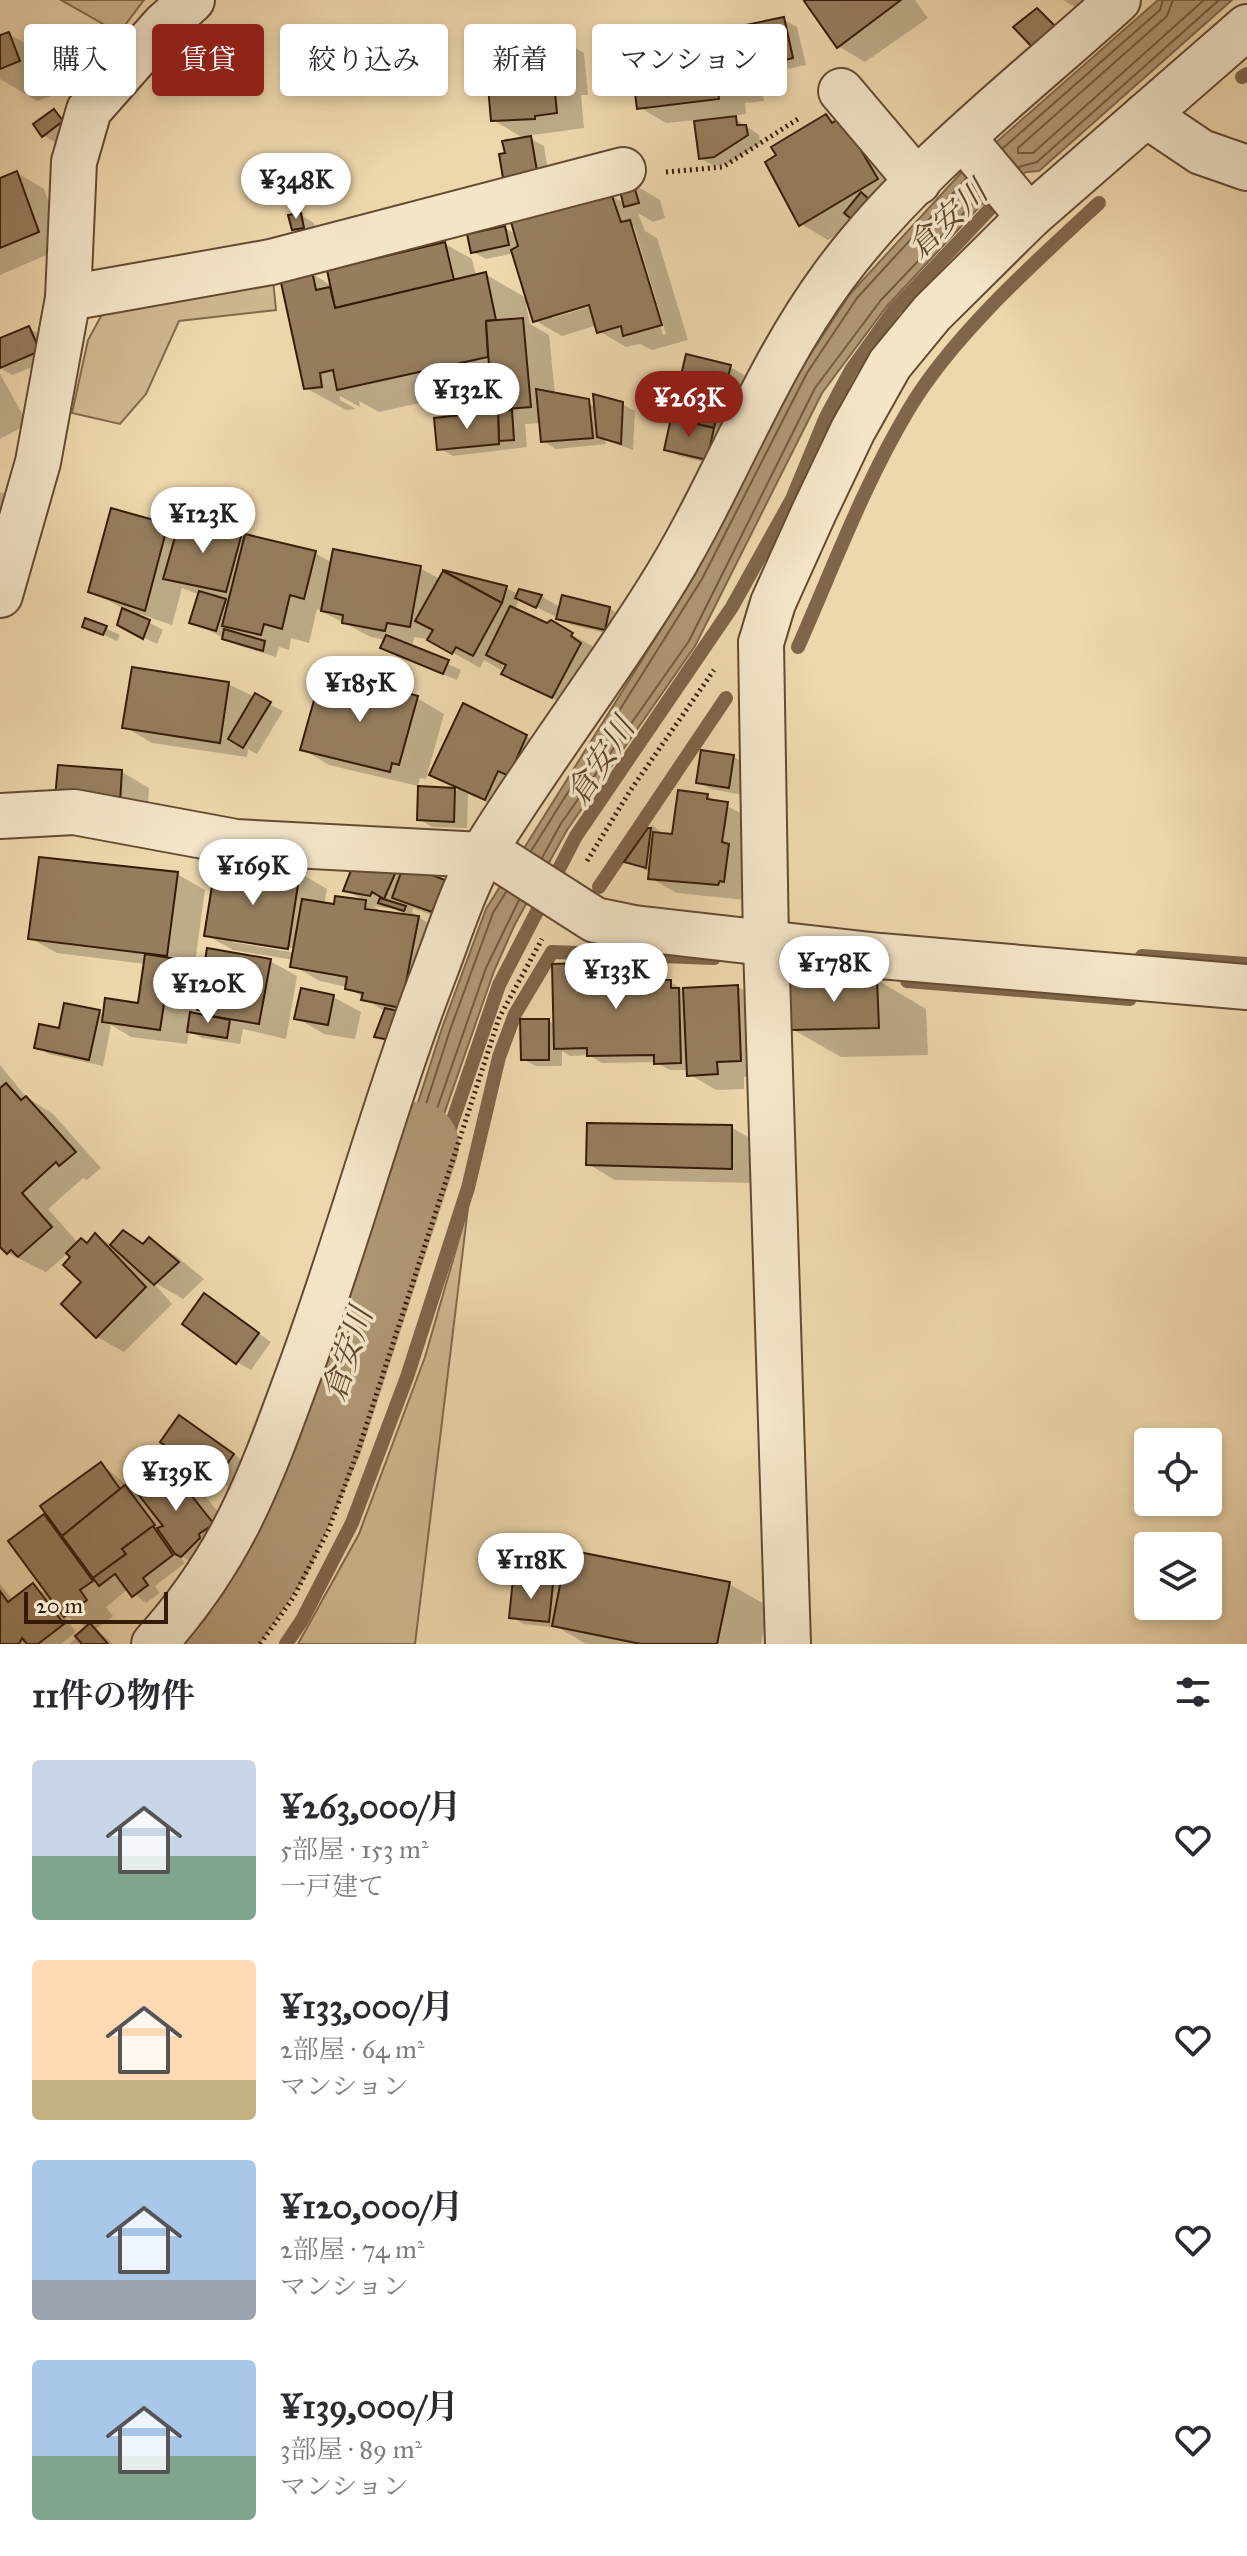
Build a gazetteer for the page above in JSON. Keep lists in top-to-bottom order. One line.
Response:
{"water":["倉安川"],"scale_bar":"20 m","page":{"chip":["購入","賃貸","絞り込み","新着","マンション"],"price":["¥348K","¥132K","¥263K","¥123K","¥185K","¥169K","¥178K","¥133K","¥120K","¥139K","¥118K"],"scale":"20 m","heading":"11件の物件","list":[{"name":"¥263,000/月","note":"5部屋 · 153 m² · 一戸建て"},{"name":"¥133,000/月","note":"2部屋 · 64 m² · マンション"},{"name":"¥120,000/月","note":"2部屋 · 74 m² · マンション"},{"name":"¥139,000/月","note":"3部屋 · 89 m² · マンション"}]}}
